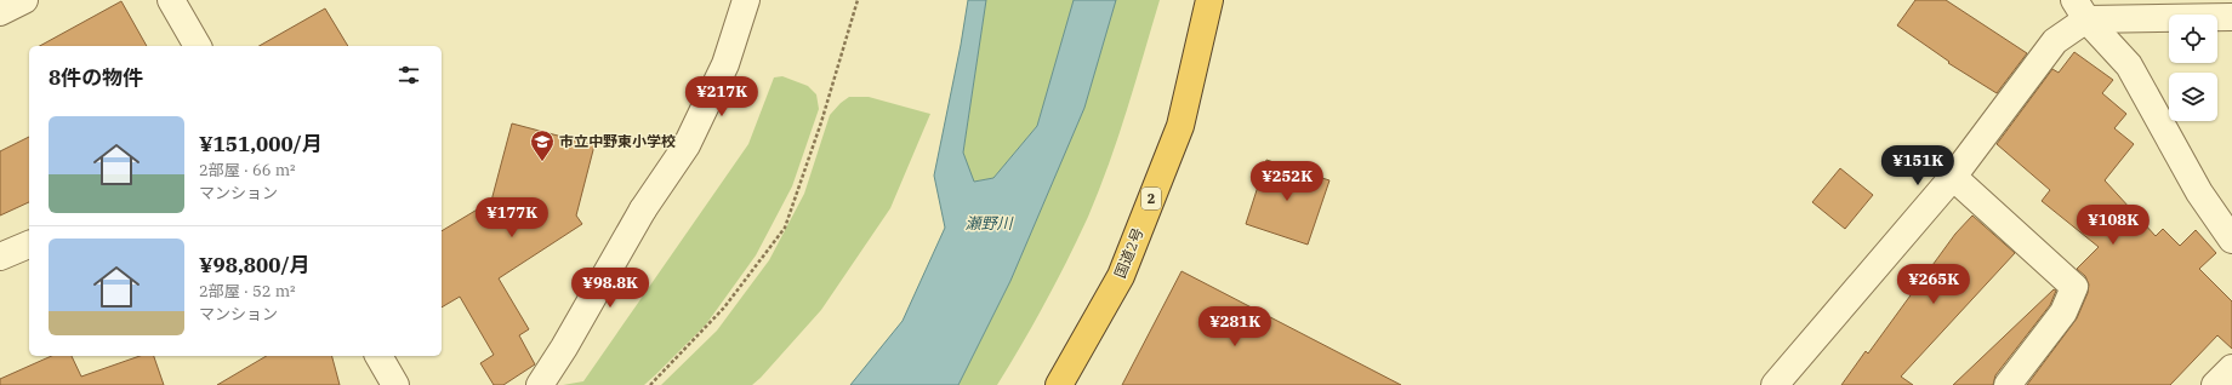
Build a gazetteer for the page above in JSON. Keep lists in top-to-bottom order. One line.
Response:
{"streets":{"highway":["2","国道2号"]},"water":["瀬野川"],"places":{"school or university":["市立中野東小学校"]},"page":{"heading":"8件の物件","price":["¥217K","¥151K","¥252K","¥177K","¥108K","¥265K","¥98.8K","¥281K"],"list":[{"name":"¥151,000/月","note":"2部屋 · 66 m² · マンション"},{"name":"¥98,800/月","note":"2部屋 · 52 m² · マンション"}]}}
